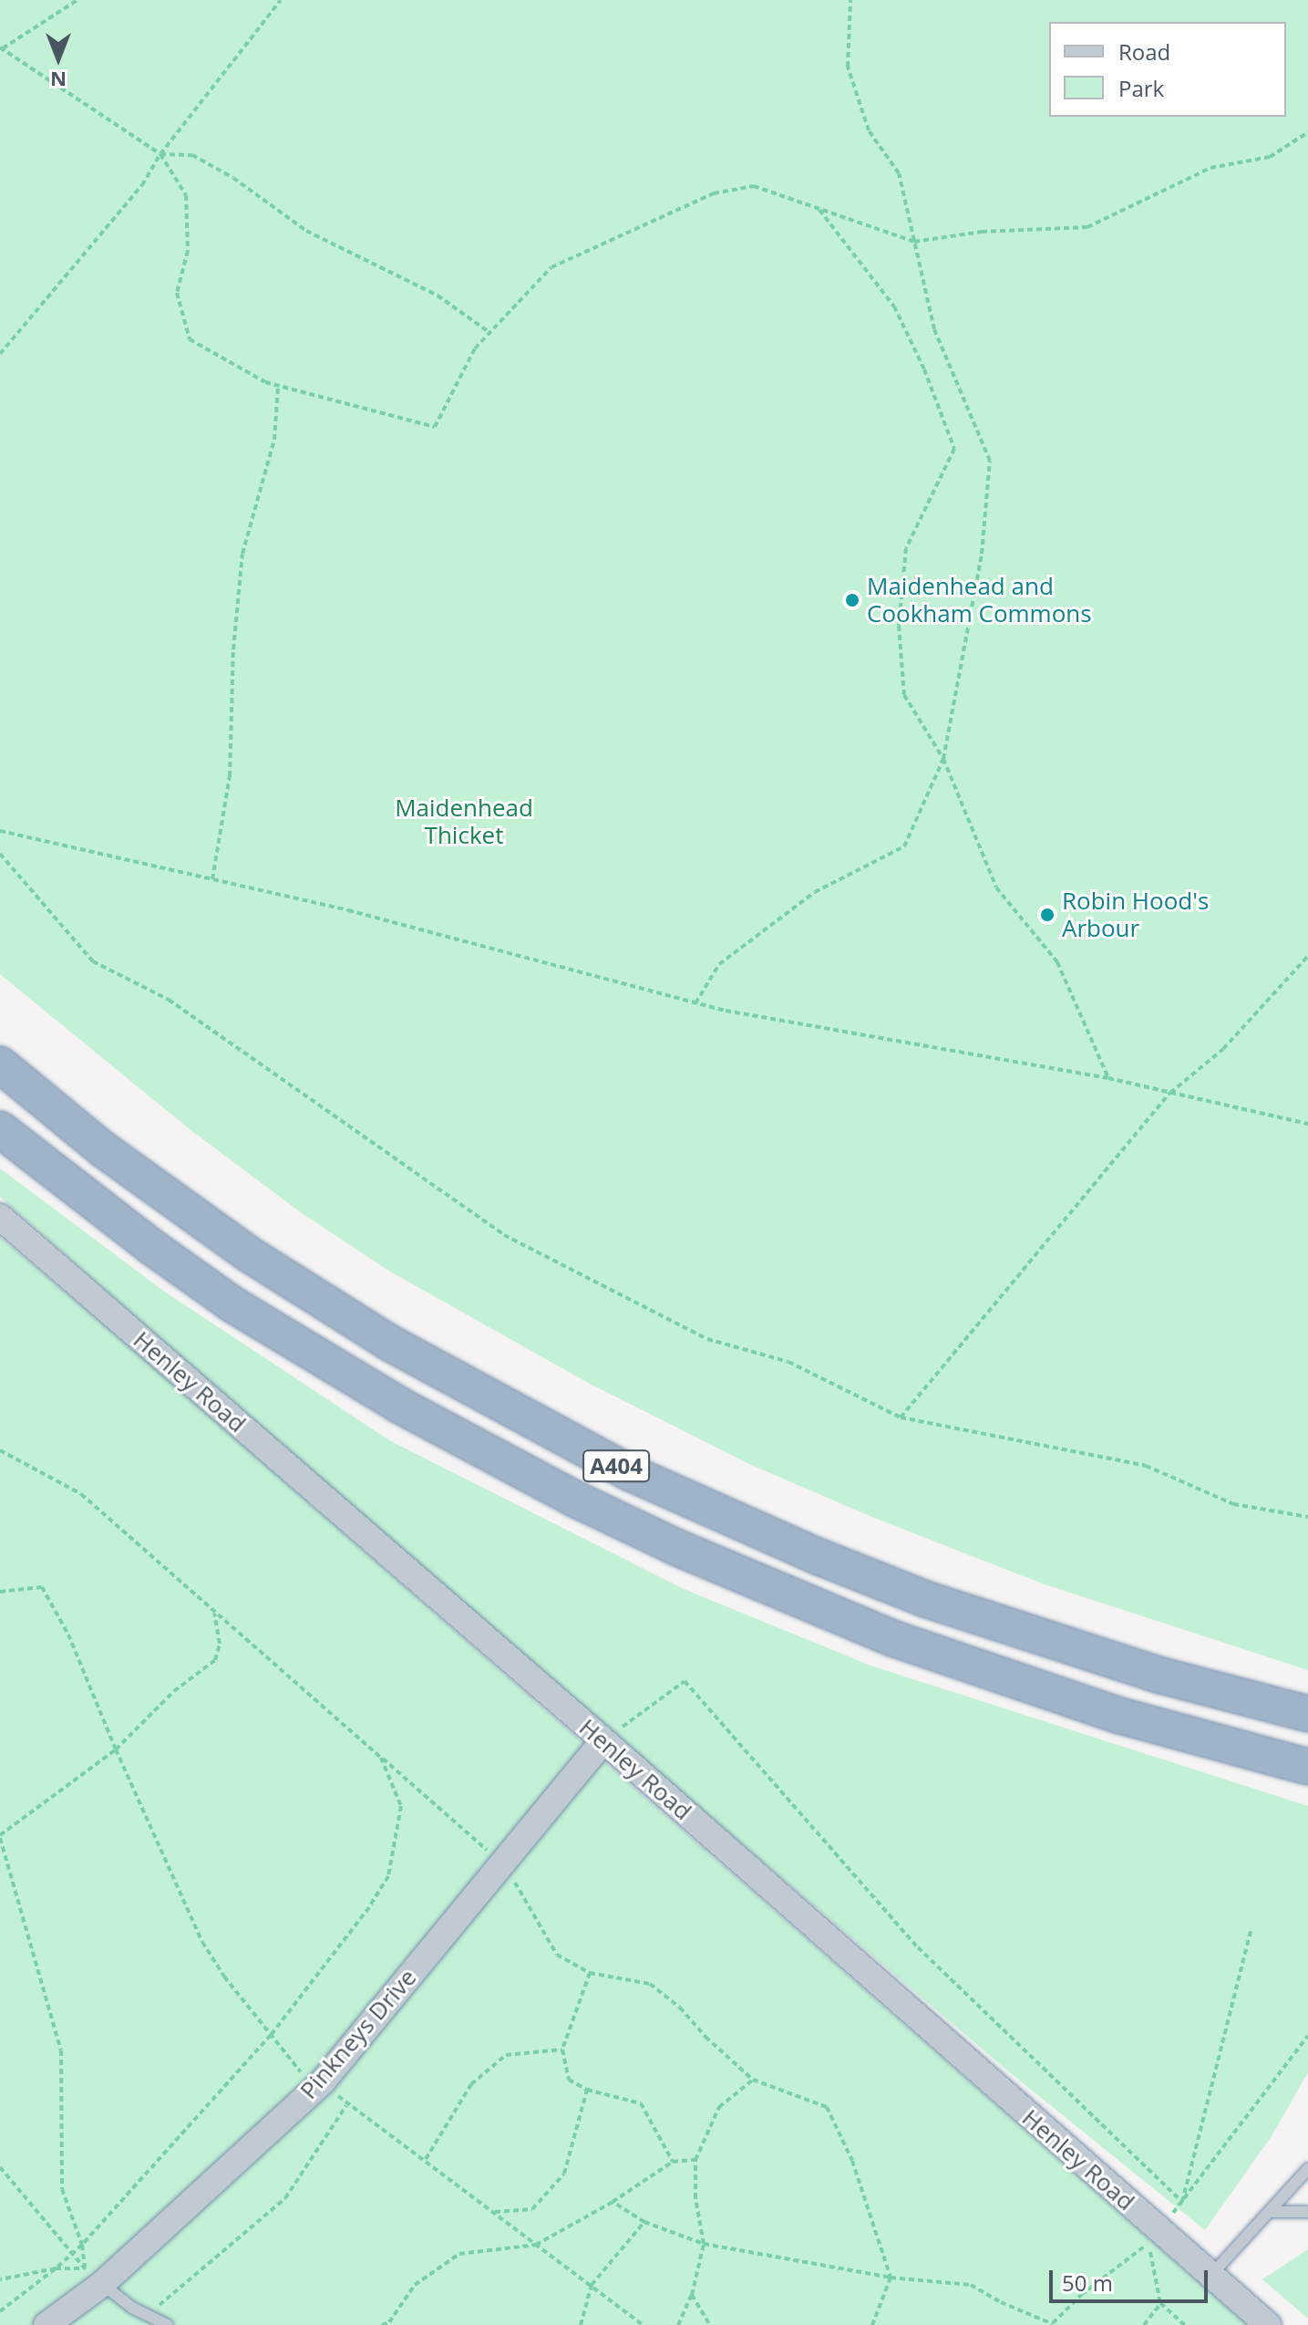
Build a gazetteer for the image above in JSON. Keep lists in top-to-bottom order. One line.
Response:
{"streets":{"highway":["A404"],"street":["Henley Road","Pinkneys Drive"]},"crossings":[["Henley Road","Pinkneys Drive"]],"parks":["Maidenhead Thicket"],"places":["Maidenhead and Cookham Commons","Robin Hood's Arbour"],"legend":["Road","Park"],"scale_bar":"50 m","north":"bottom"}
